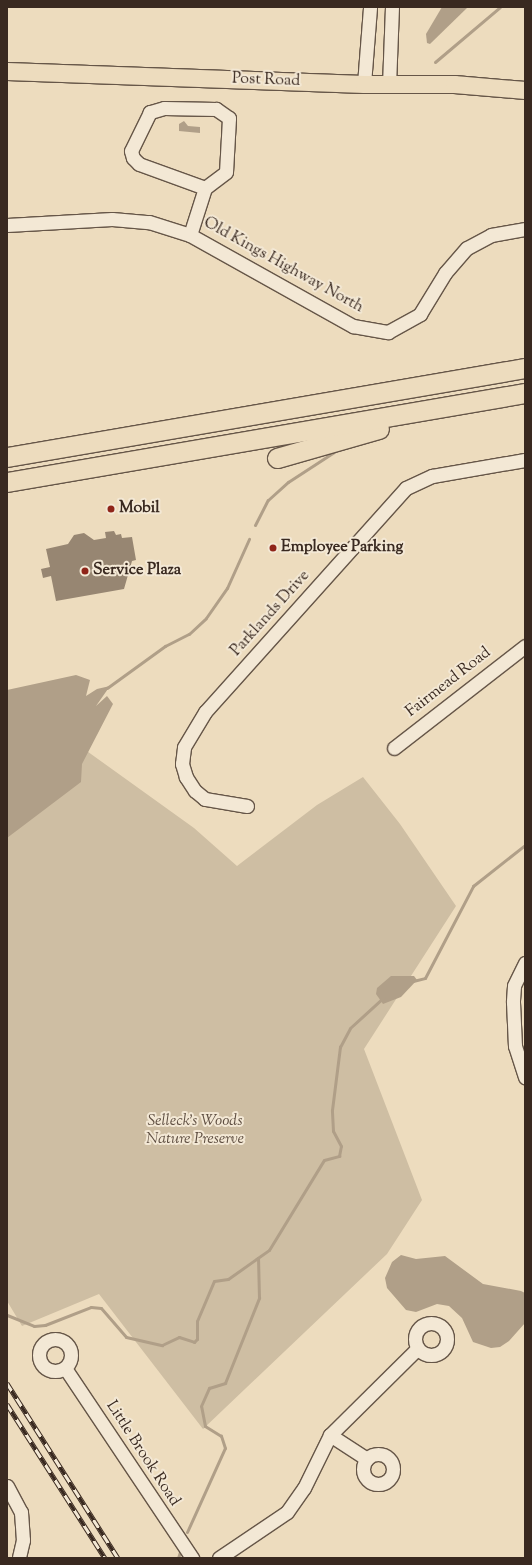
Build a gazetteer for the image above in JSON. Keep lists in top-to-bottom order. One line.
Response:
{"streets":{"main road":["Post Road"],"street":["Old Kings Highway North","Parklands Drive","Fairmead Road","Little Brook Road"]},"parks":["Selleck's Woods Nature Preserve"],"places":["Mobil","Employee Parking","Service Plaza"]}
